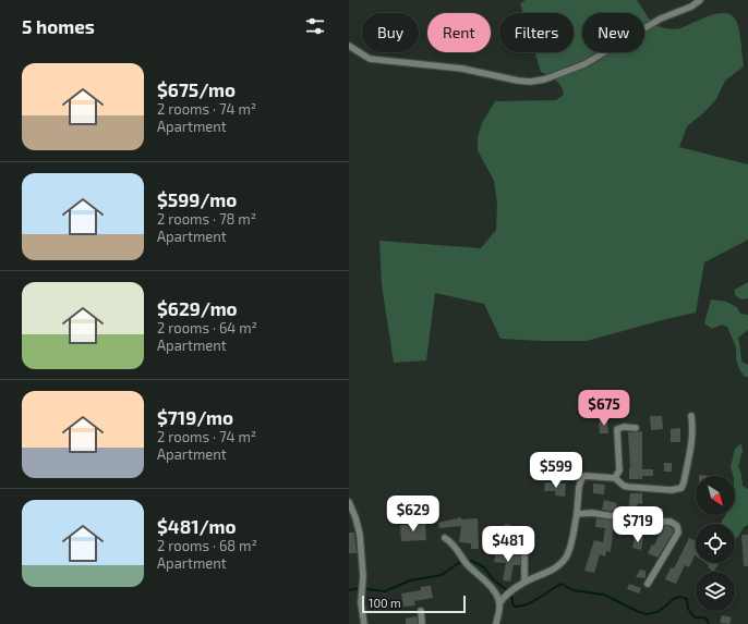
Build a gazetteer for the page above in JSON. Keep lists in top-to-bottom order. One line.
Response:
{"scale_bar":"100 m","north":"bottom right","page":{"heading":"5 homes","chip":["Buy","Rent","Filters","New"],"list":[{"name":"$675/mo","note":"2 rooms · 74 m² · Apartment"},{"name":"$599/mo","note":"2 rooms · 78 m² · Apartment"},{"name":"$629/mo","note":"2 rooms · 64 m² · Apartment"},{"name":"$719/mo","note":"2 rooms · 74 m² · Apartment"},{"name":"$481/mo","note":"2 rooms · 68 m² · Apartment"}],"price":["$675","$599","$629","$719","$481"],"scale":"100 m"}}
